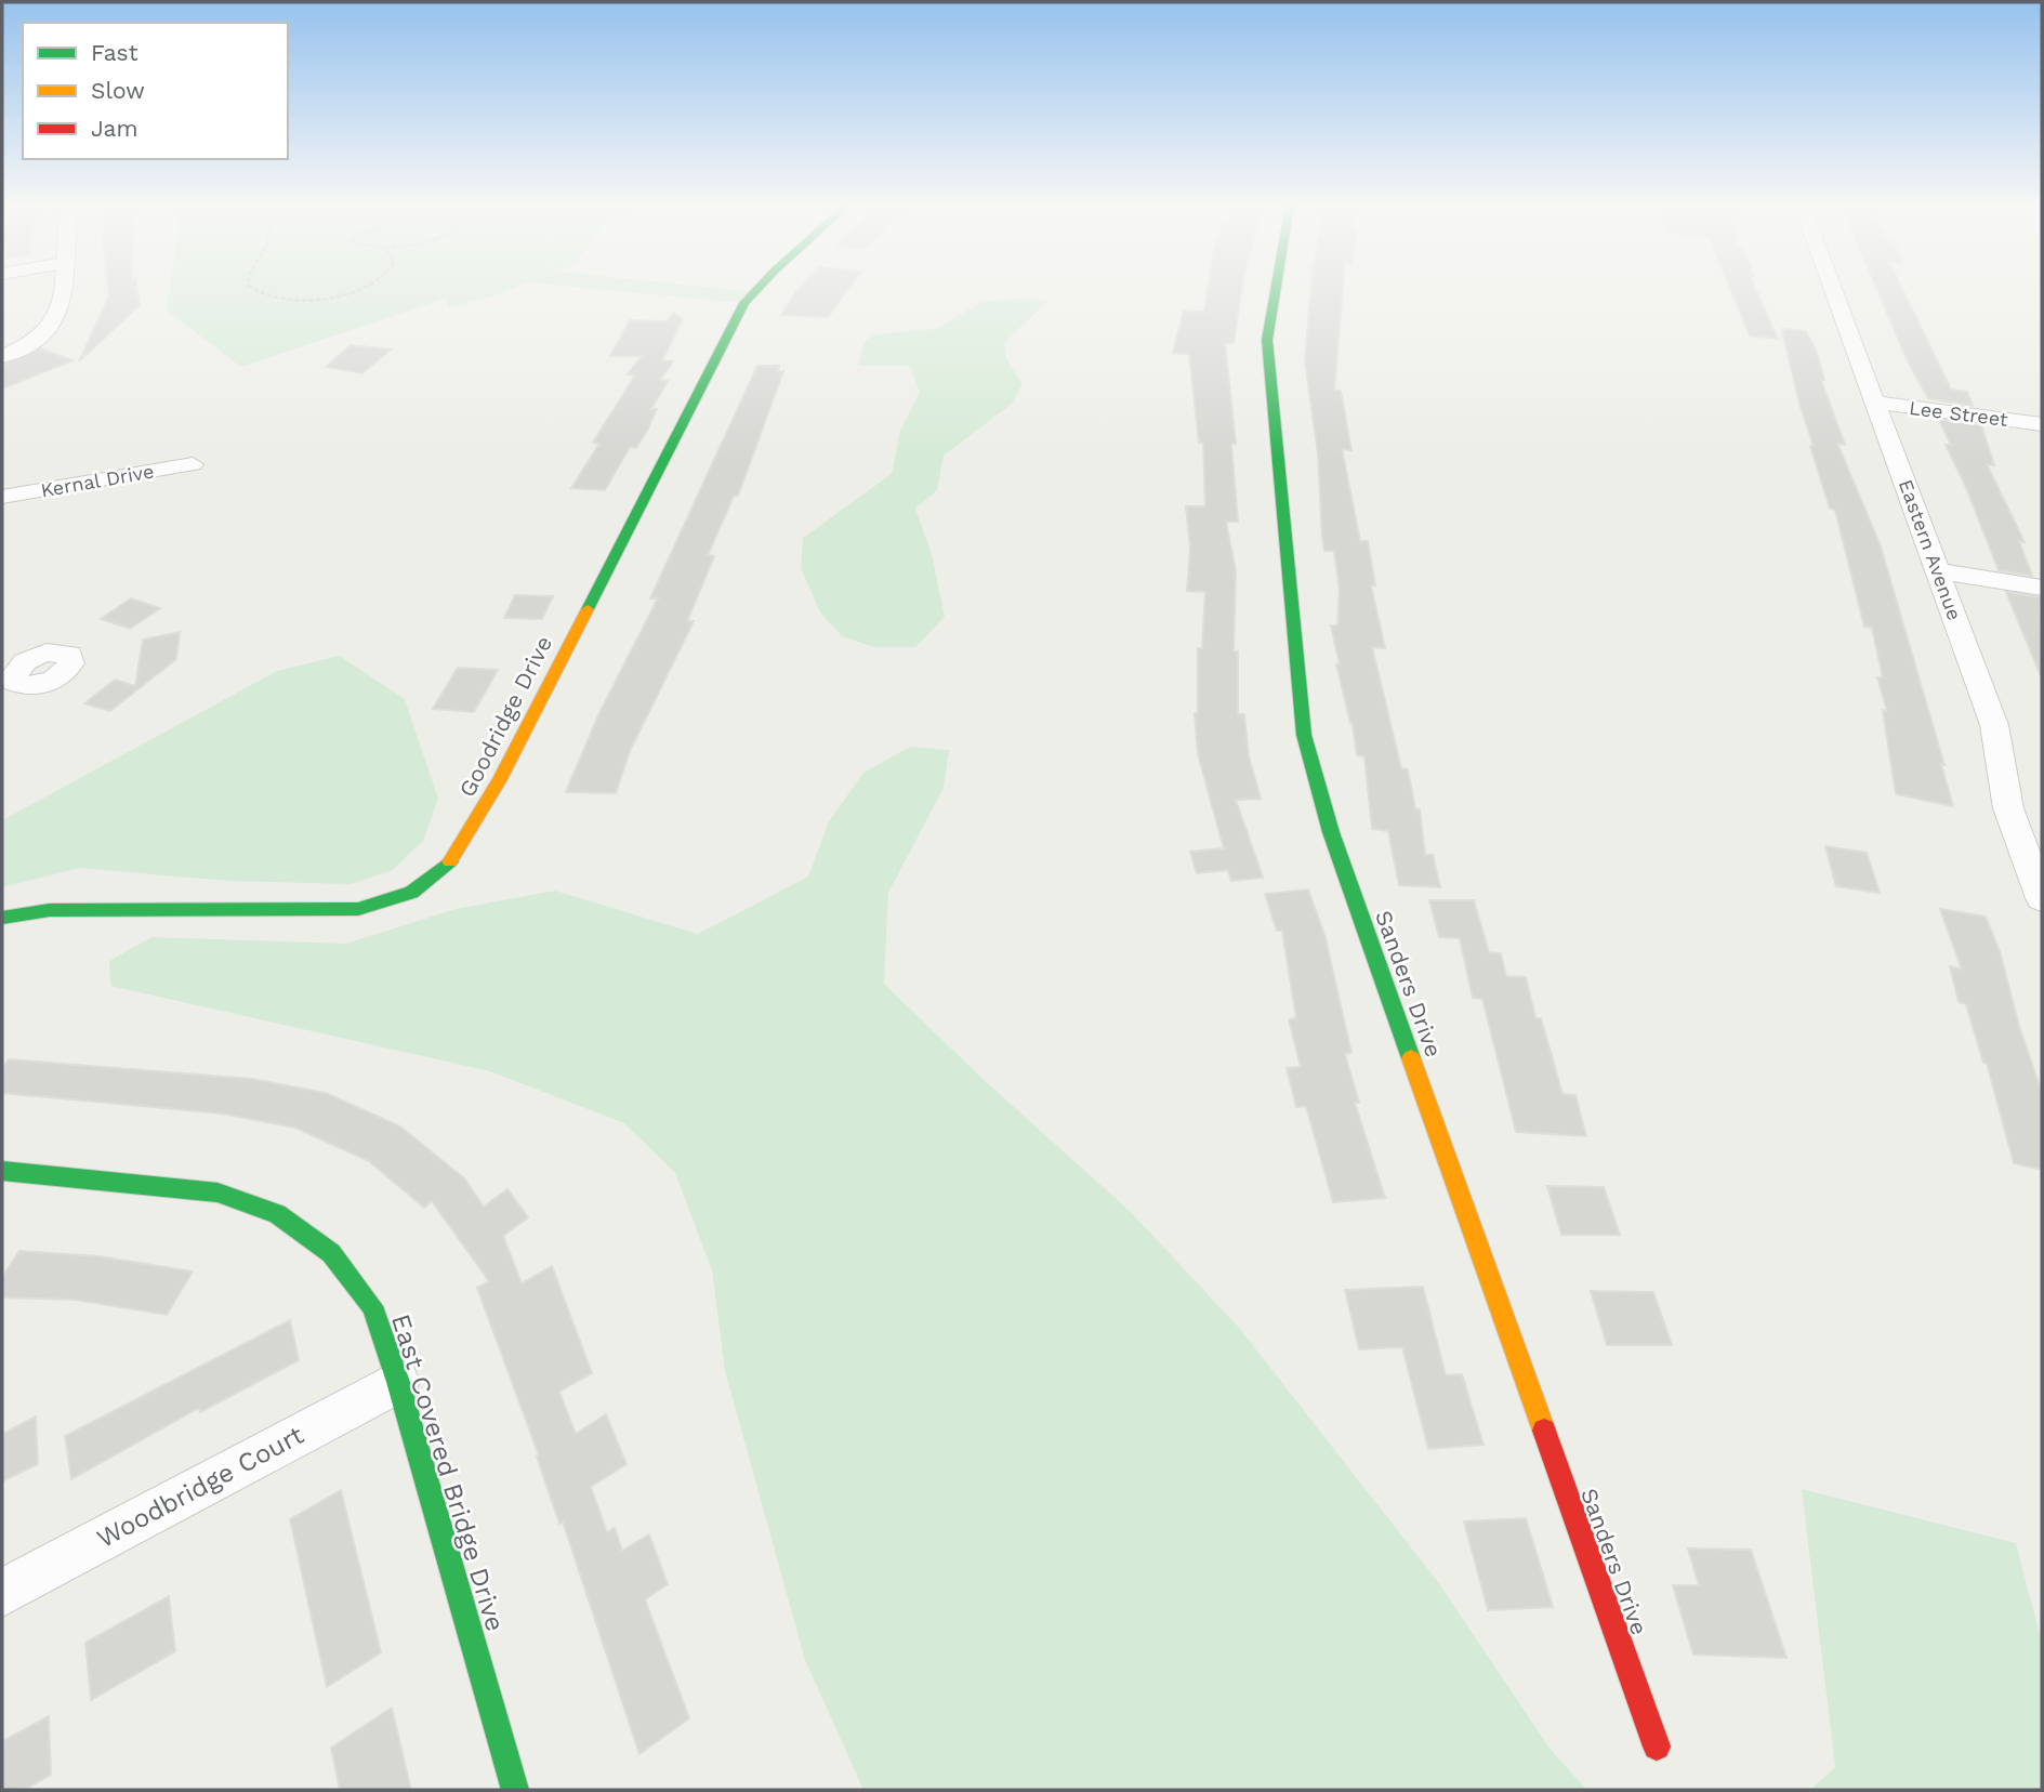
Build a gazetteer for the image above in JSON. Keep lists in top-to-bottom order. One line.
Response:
{"streets":{"street":["Lee Street","Kernal Drive","Eastern Avenue","Goodridge Drive","Sanders Drive","East Covered Bridge Drive","Woodbridge Court"]},"crossings":[["Lee Street","Eastern Avenue"],["East Covered Bridge Drive","Woodbridge Court"]],"legend":["Fast","Slow","Jam"]}
